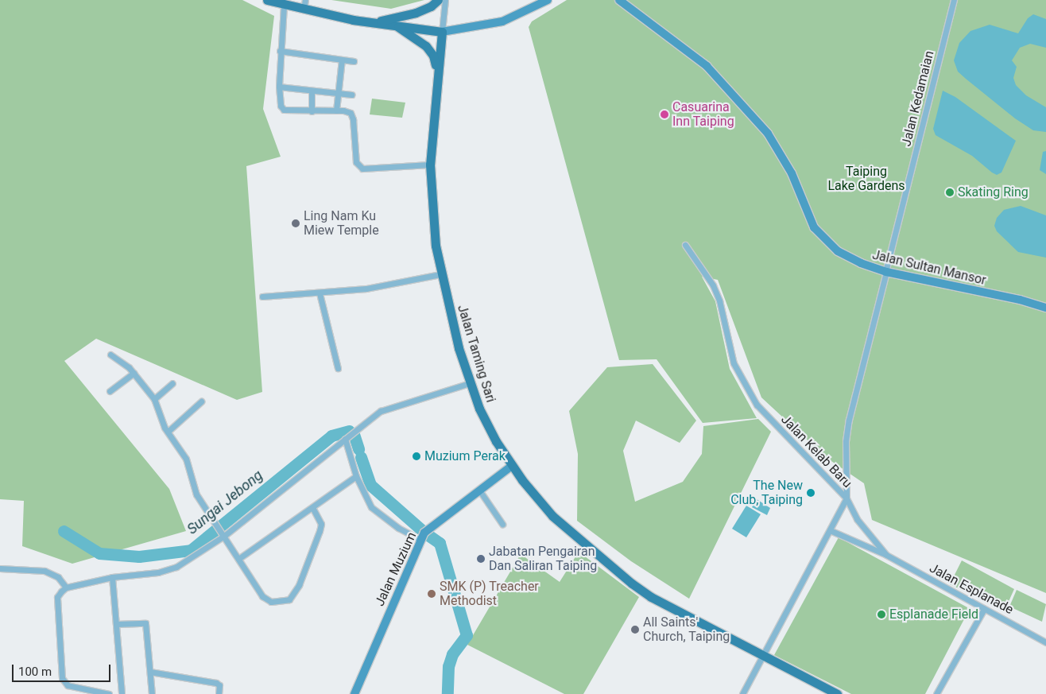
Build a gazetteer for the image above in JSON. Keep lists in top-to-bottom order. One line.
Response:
{"streets":{"main road":["Jalan Taming Sari"],"street":["Jalan Kedamaian","Jalan Sultan Mansor","Jalan Kelab Baru","Jalan Muzium","Jalan Esplanade"]},"crossings":[["Jalan Kedamaian","Jalan Sultan Mansor"],["Jalan Kedamaian","Jalan Kelab Baru"],["Jalan Kedamaian","Jalan Esplanade"],["Jalan Taming Sari","Jalan Kelab Baru"],["Jalan Taming Sari","Jalan Muzium"],["Jalan Kelab Baru","Jalan Esplanade"]],"water":["Sungai Jebong"],"parks":["Taiping Lake Gardens"],"places":["Casuarina Inn Taiping","Skating Ring","Ling Nam Ku Miew Temple","Muzium Perak","The New Club, Taiping","Jabatan Pengairan Dan Saliran Taiping","SMK (P) Treacher Methodist","Esplanade Field","All Saints' Church, Taiping"],"scale_bar":"100 m"}
